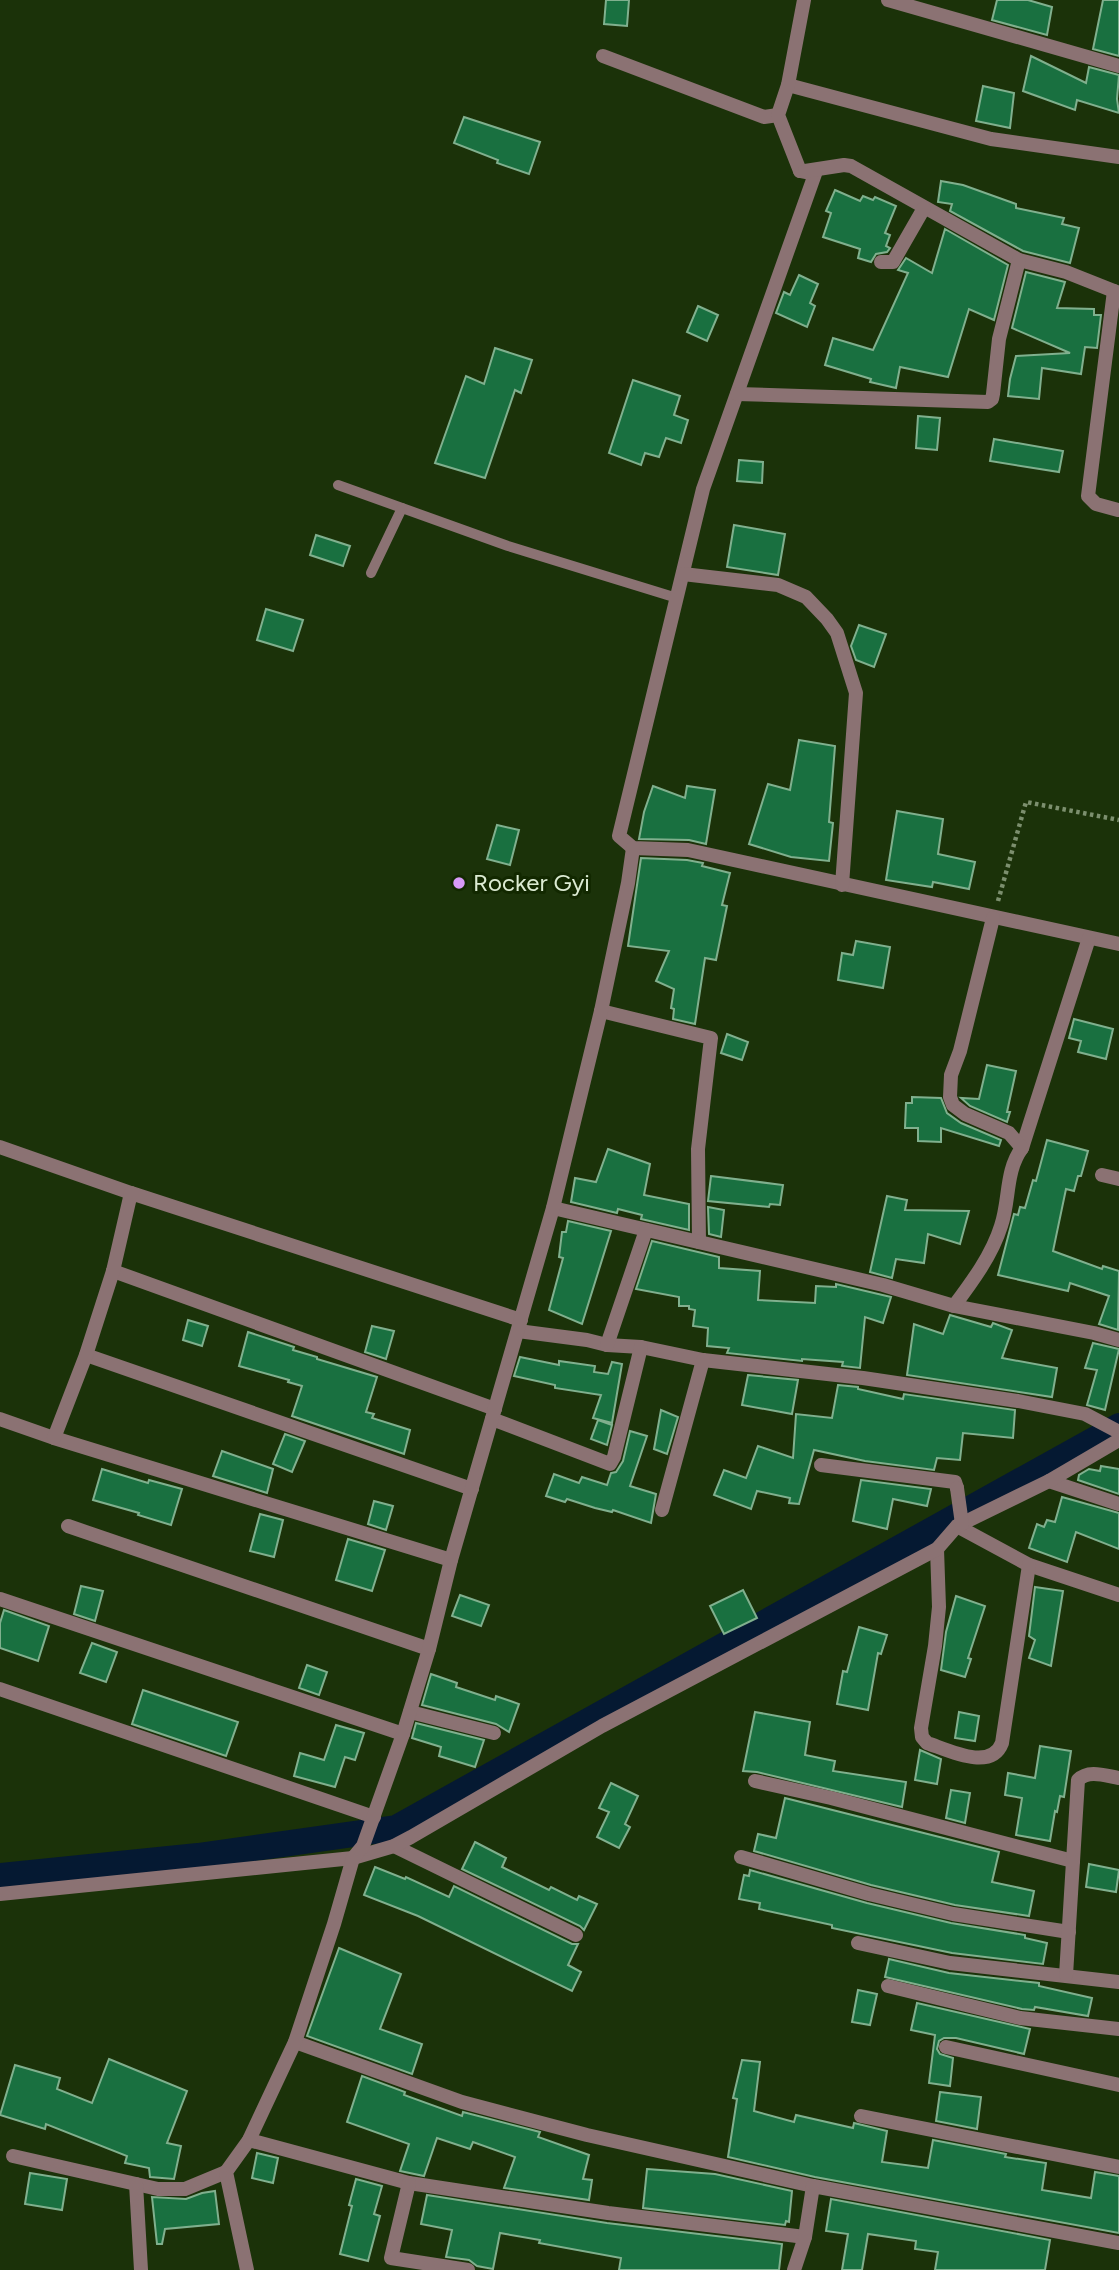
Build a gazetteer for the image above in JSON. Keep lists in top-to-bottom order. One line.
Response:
{"places":["Rocker Gyi"]}
